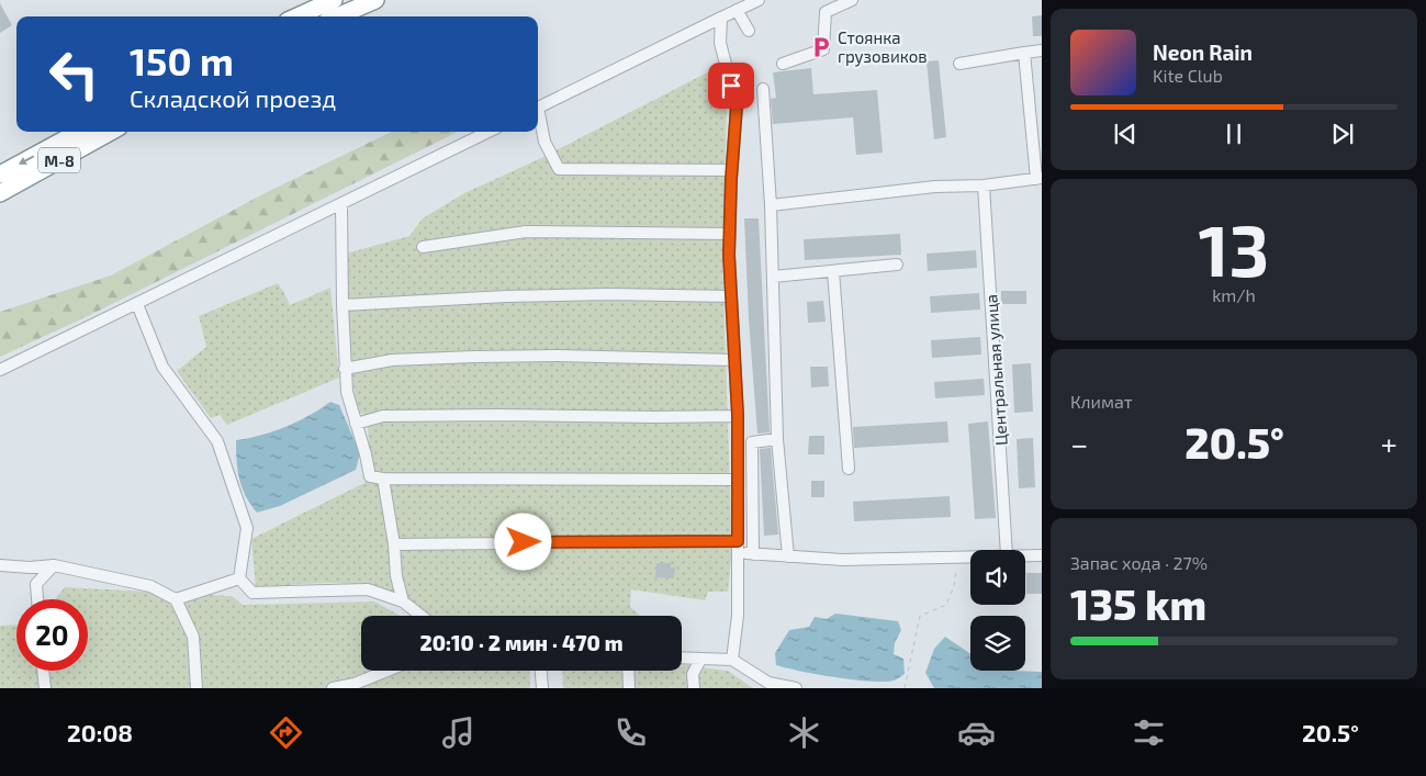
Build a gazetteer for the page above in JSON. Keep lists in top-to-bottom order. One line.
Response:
{"streets":{"highway":["М-8"],"street":["Центральная улица"]},"places":{"parking":["Стоянка грузовиков"]},"page":{"turn":["150 m","Складской проезд"],"song":["Neon Rain","Kite Club"],"tile":[["13","km/h"],"Климат",["Запас хода · 27%","135 km"]],"heat":["−","20.5°","+"],"limit":"20","trip":"20:10 · 2 мин · 470 m","tabs":["20:08","20.5°"]}}
